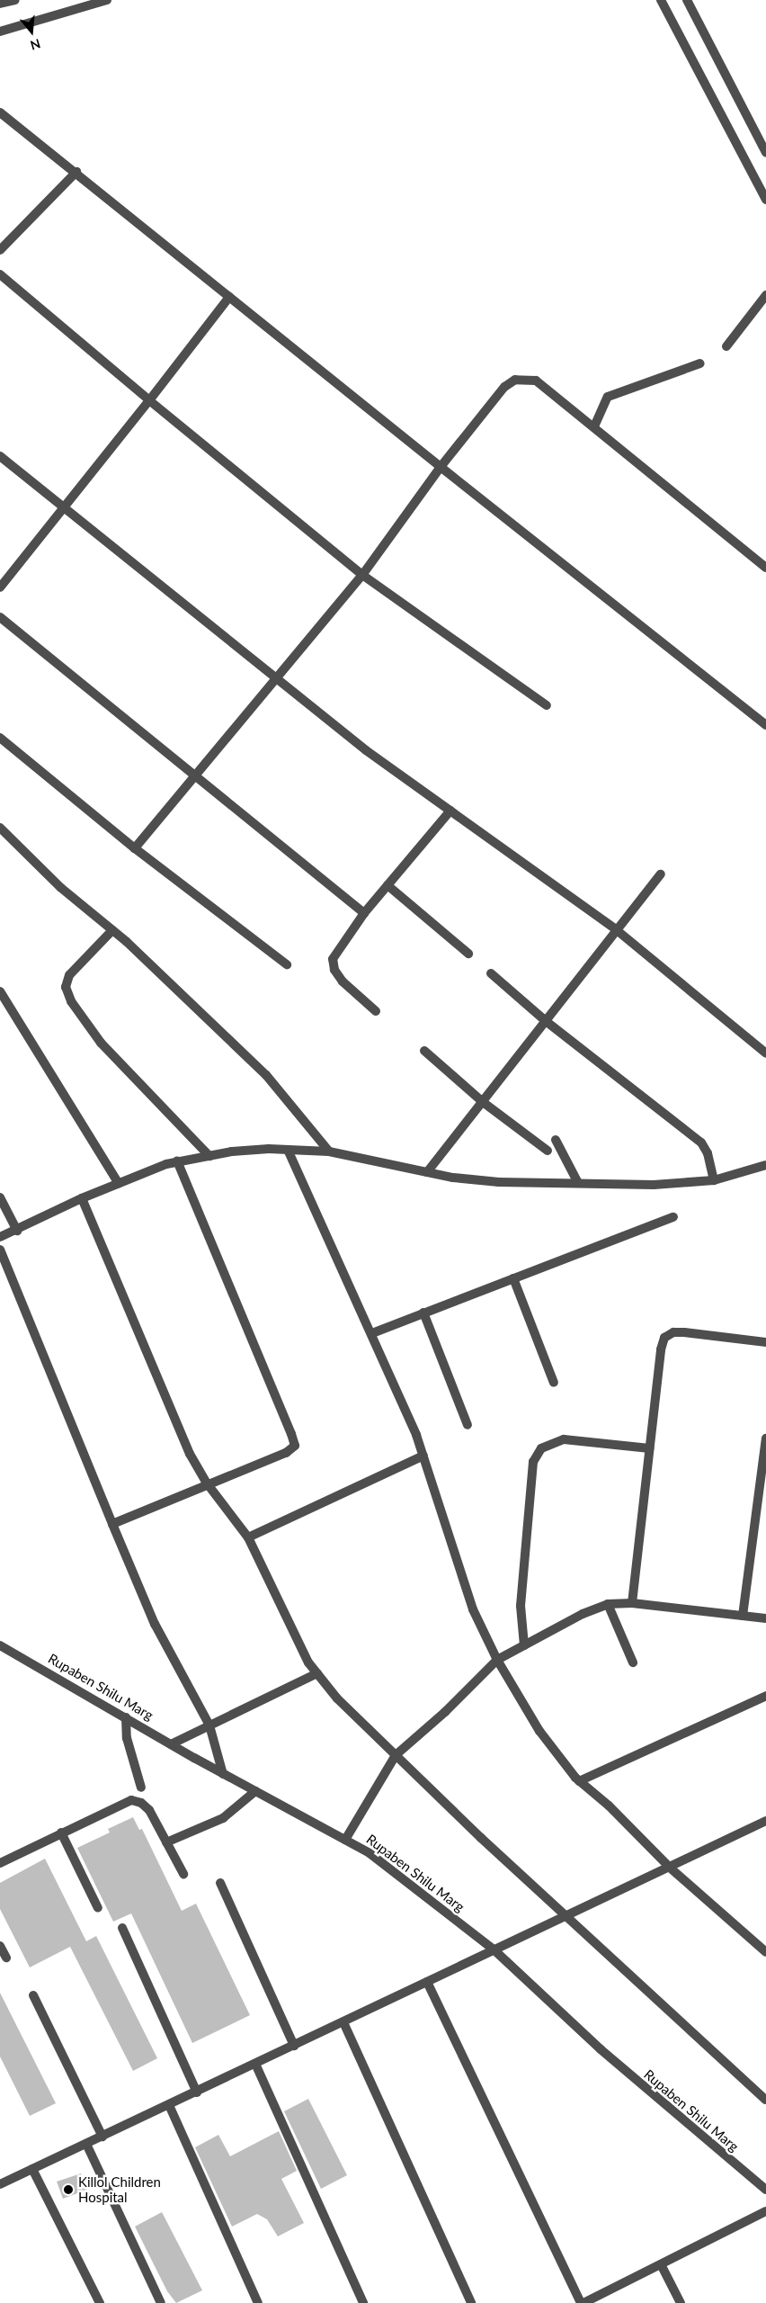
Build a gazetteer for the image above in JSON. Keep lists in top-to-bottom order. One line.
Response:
{"streets":{"street":["Rupaben Shilu Marg"]},"places":["Killol Children Hospital"],"north":"bottom"}
